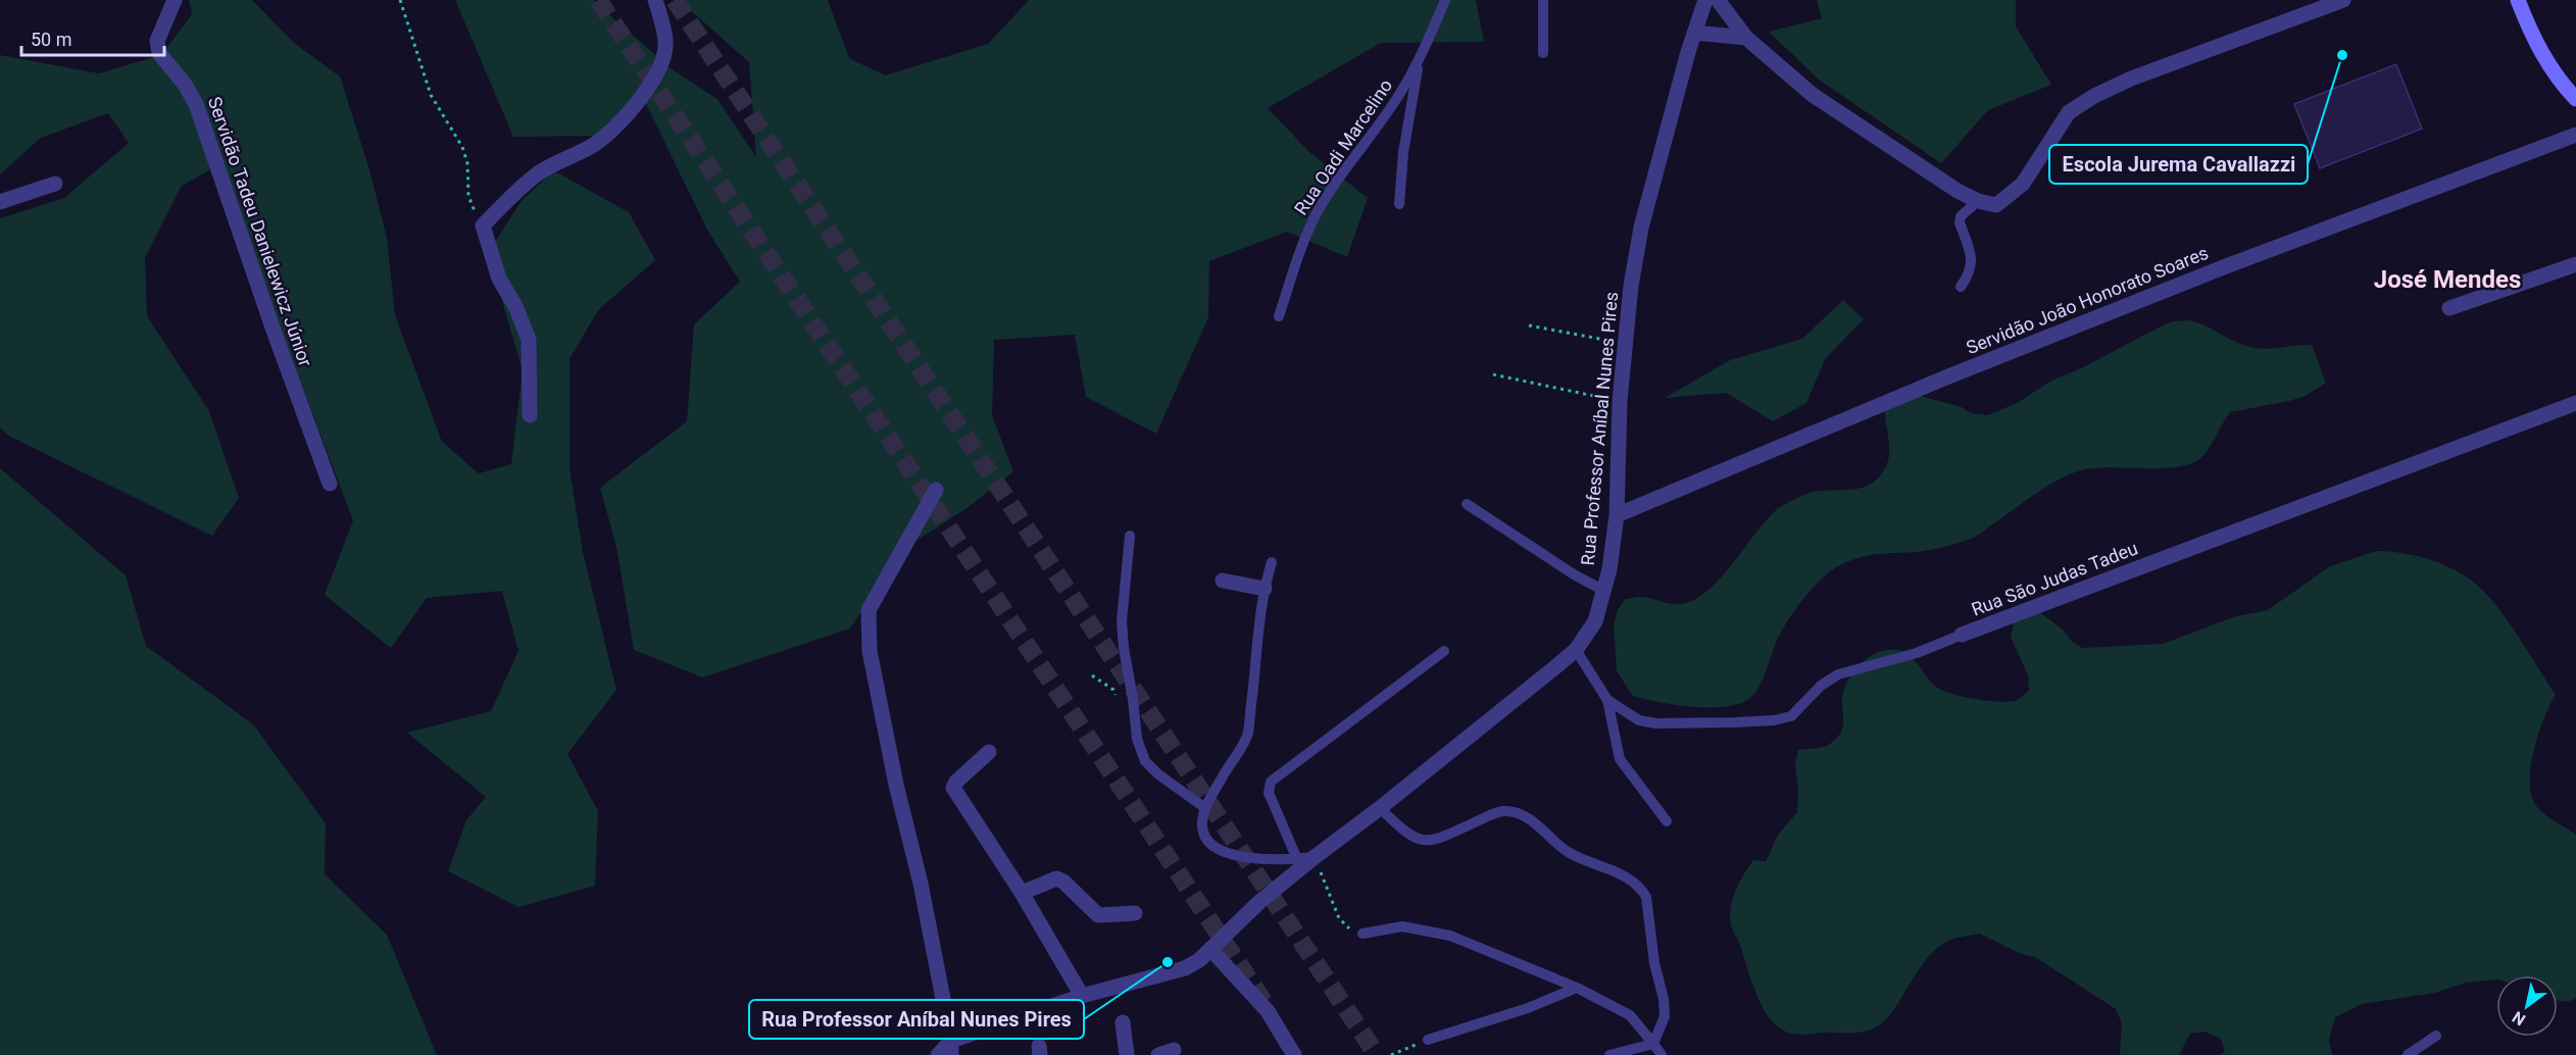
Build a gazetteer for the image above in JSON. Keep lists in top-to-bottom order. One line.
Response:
{"streets":{"street":["Servidão Tadeu Danielewicz Júnior","Servidão João Honorato Soares","Rua Professor Aníbal Nunes Pires","Rua São Judas Tadeu"],"lane":["Rua Oadi Marcelino"]},"crossings":[["Servidão João Honorato Soares","Rua Professor Aníbal Nunes Pires"],["Rua Professor Aníbal Nunes Pires","Rua São Judas Tadeu"]],"districts":["José Mendes"],"places":["Escola Jurema Cavallazzi","Rua Professor Aníbal Nunes Pires"],"scale_bar":"50 m","north":"bottom left"}
